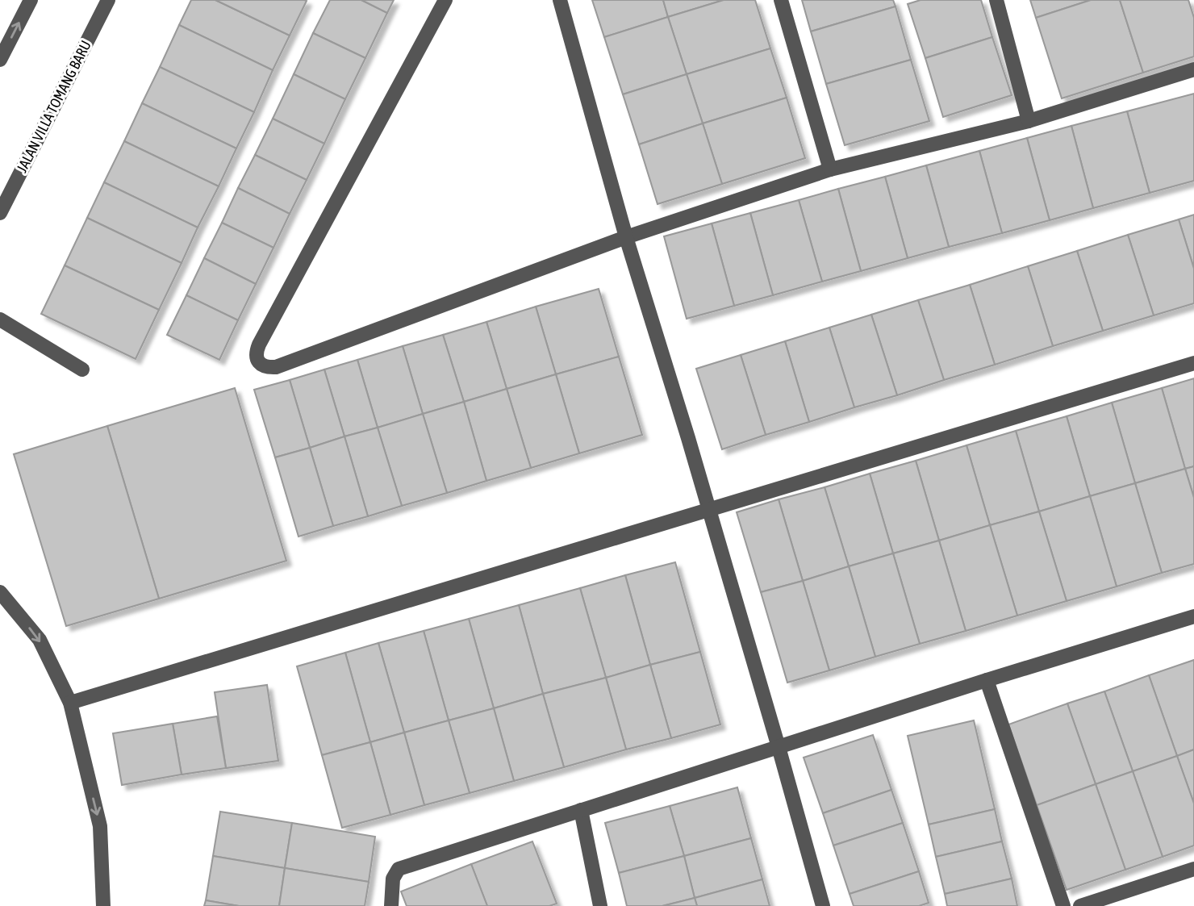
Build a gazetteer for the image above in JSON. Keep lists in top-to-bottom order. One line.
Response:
{"streets":{"street":["JALAN VILLA TOMANG BARU"]}}
